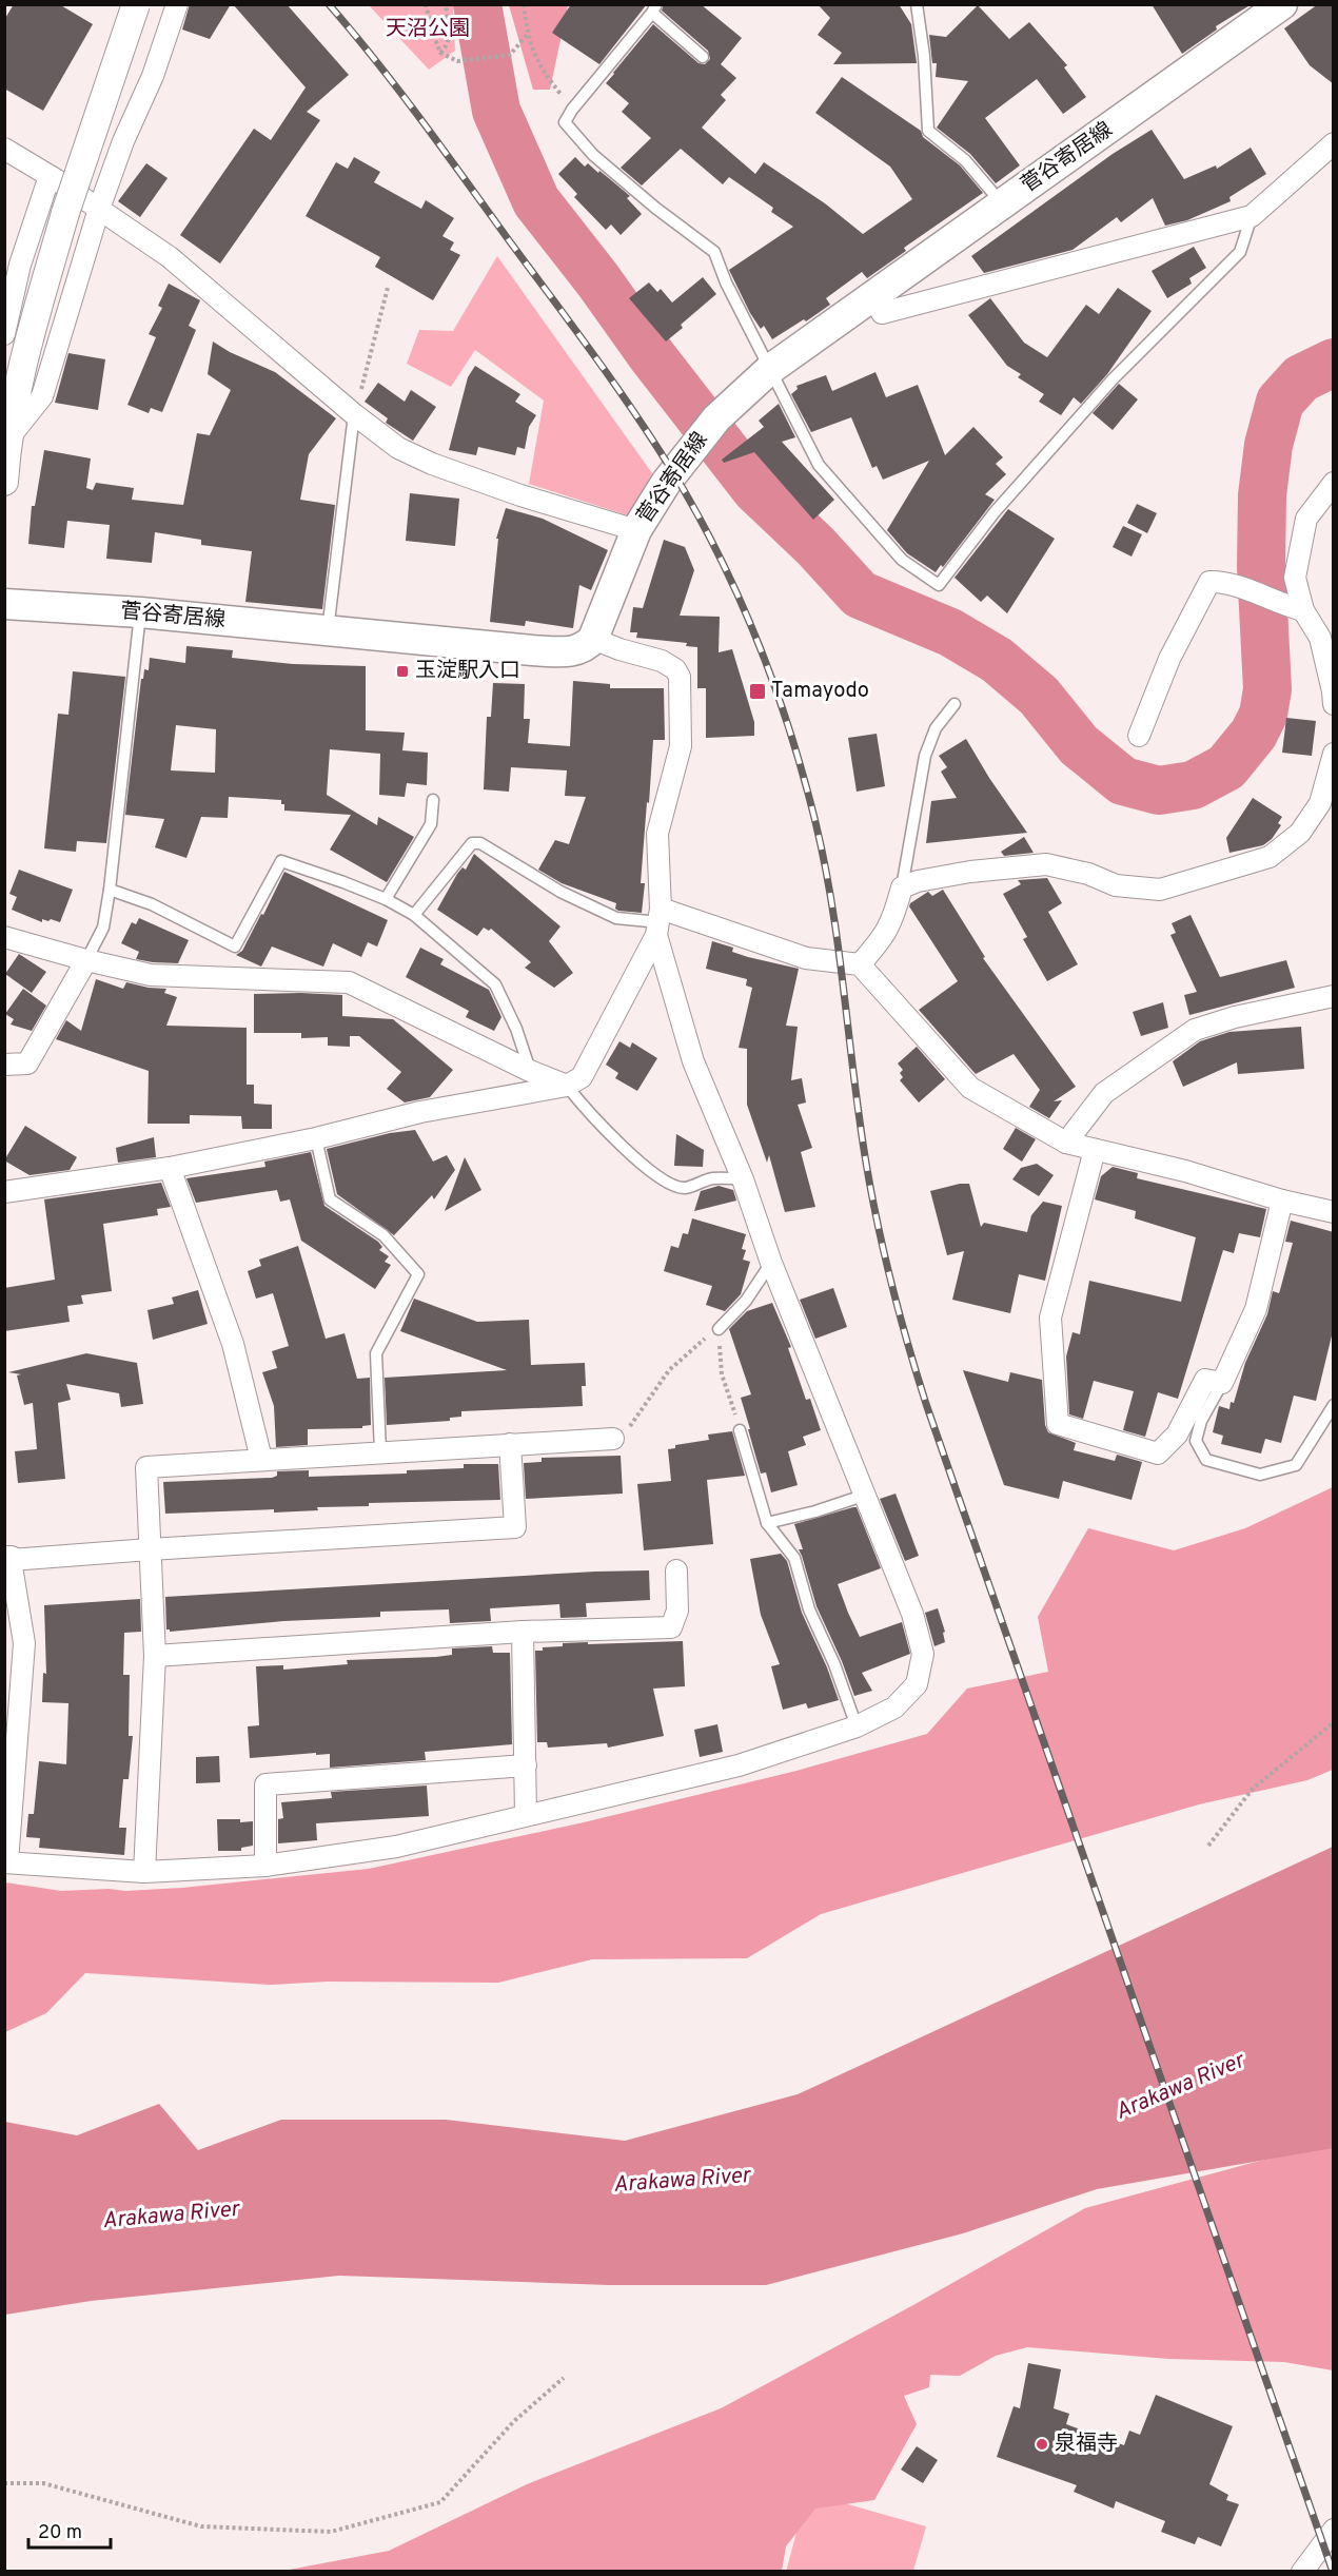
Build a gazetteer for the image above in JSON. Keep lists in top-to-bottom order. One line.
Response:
{"streets":{"main road":["菅谷寄居線"]},"water":["Arakawa River"],"parks":["天沼公園"],"places":{"transit":["玉淀駅入口","Tamayodo"],"other":["泉福寺"]},"scale_bar":"20 m"}
